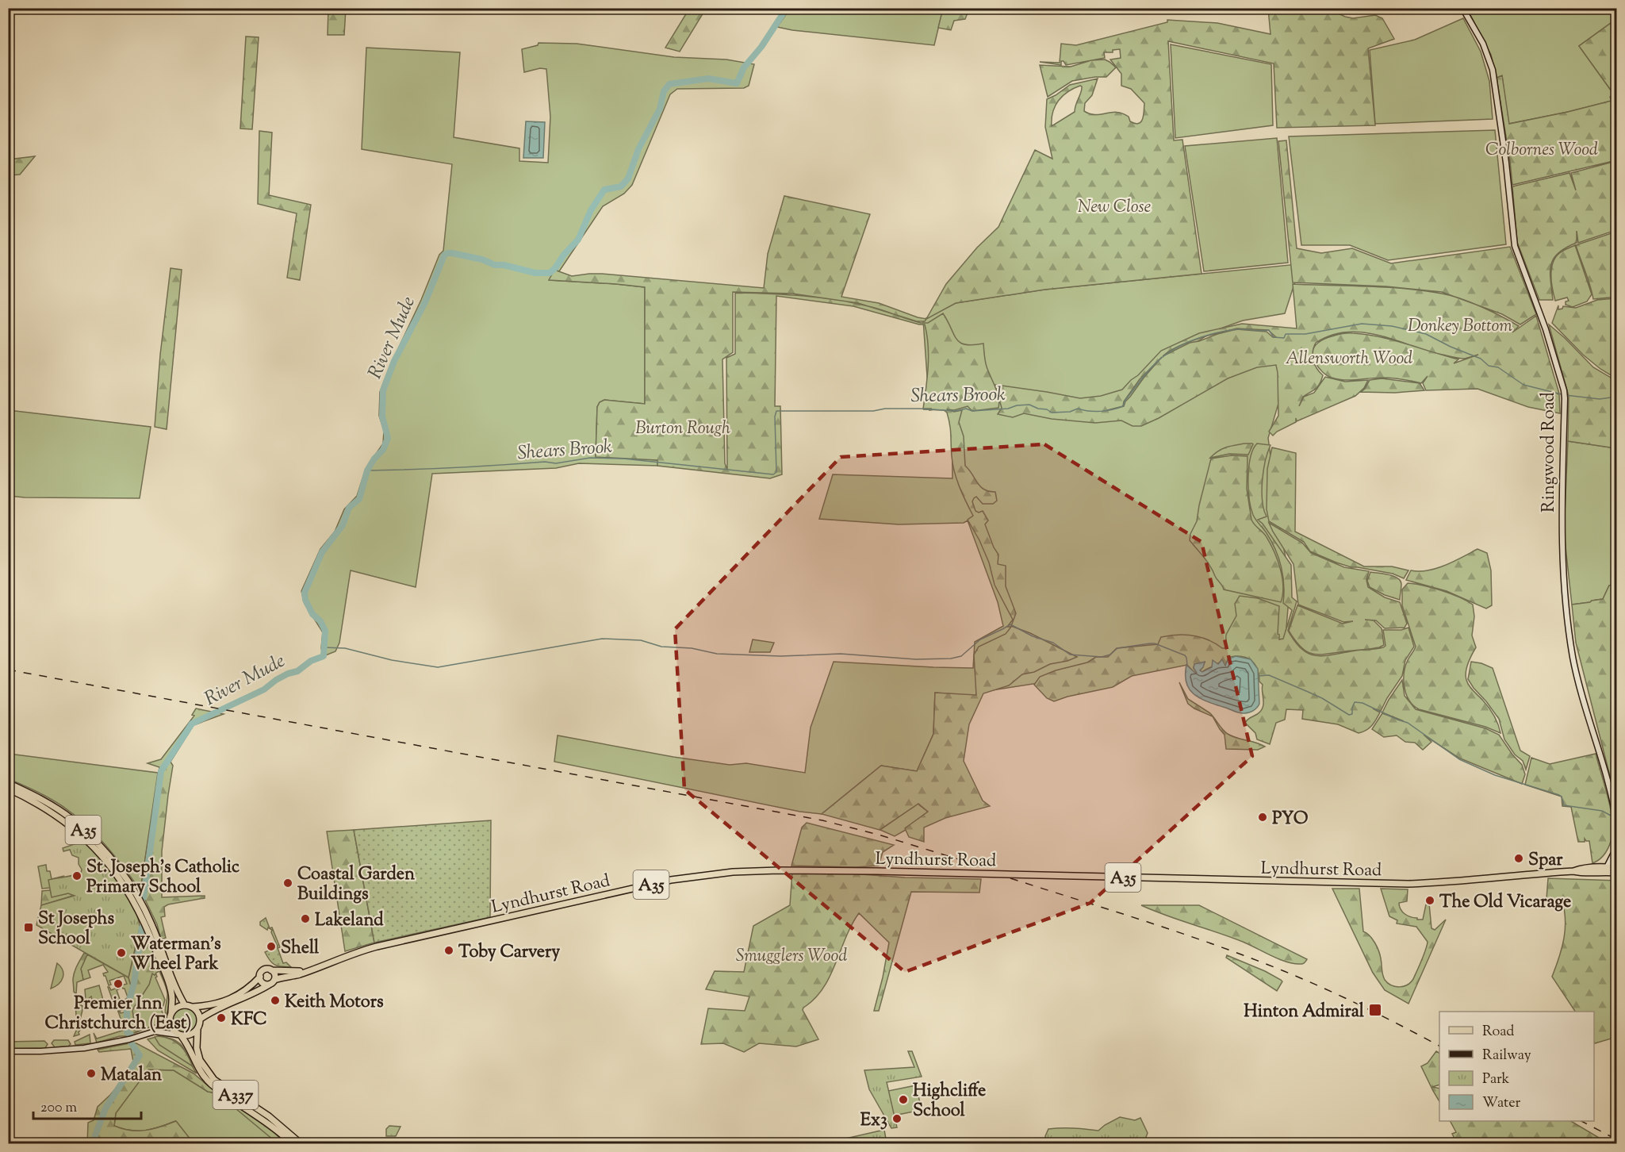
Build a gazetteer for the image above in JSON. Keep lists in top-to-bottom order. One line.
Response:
{"streets":{"main road":["A35","Lyndhurst Road","A337"],"street":["Ringwood Road"]},"crossings":[["A35","Lyndhurst Road"],["A35","A337"],["Lyndhurst Road","A337"]],"water":["River Mude","Shears Brook"],"parks":["Colbornes Wood","New Close","Donkey Bottom","Allensworth Wood","Burton Rough","Smugglers Wood"],"places":{"other":["PYO","Spar","St. Joseph's Catholic Primary School","Coastal Garden Buildings","The Old Vicarage","Lakeland","Shell","Toby Carvery","Waterman’s Wheel Park","Premier Inn Christchurch (East)","Keith Motors","KFC","Matalan","Highcliffe School","Ex3"],"transit":["St Josephs School","Hinton Admiral"]},"legend":["Road","Railway","Park","Water"],"scale_bar":"200 m"}
